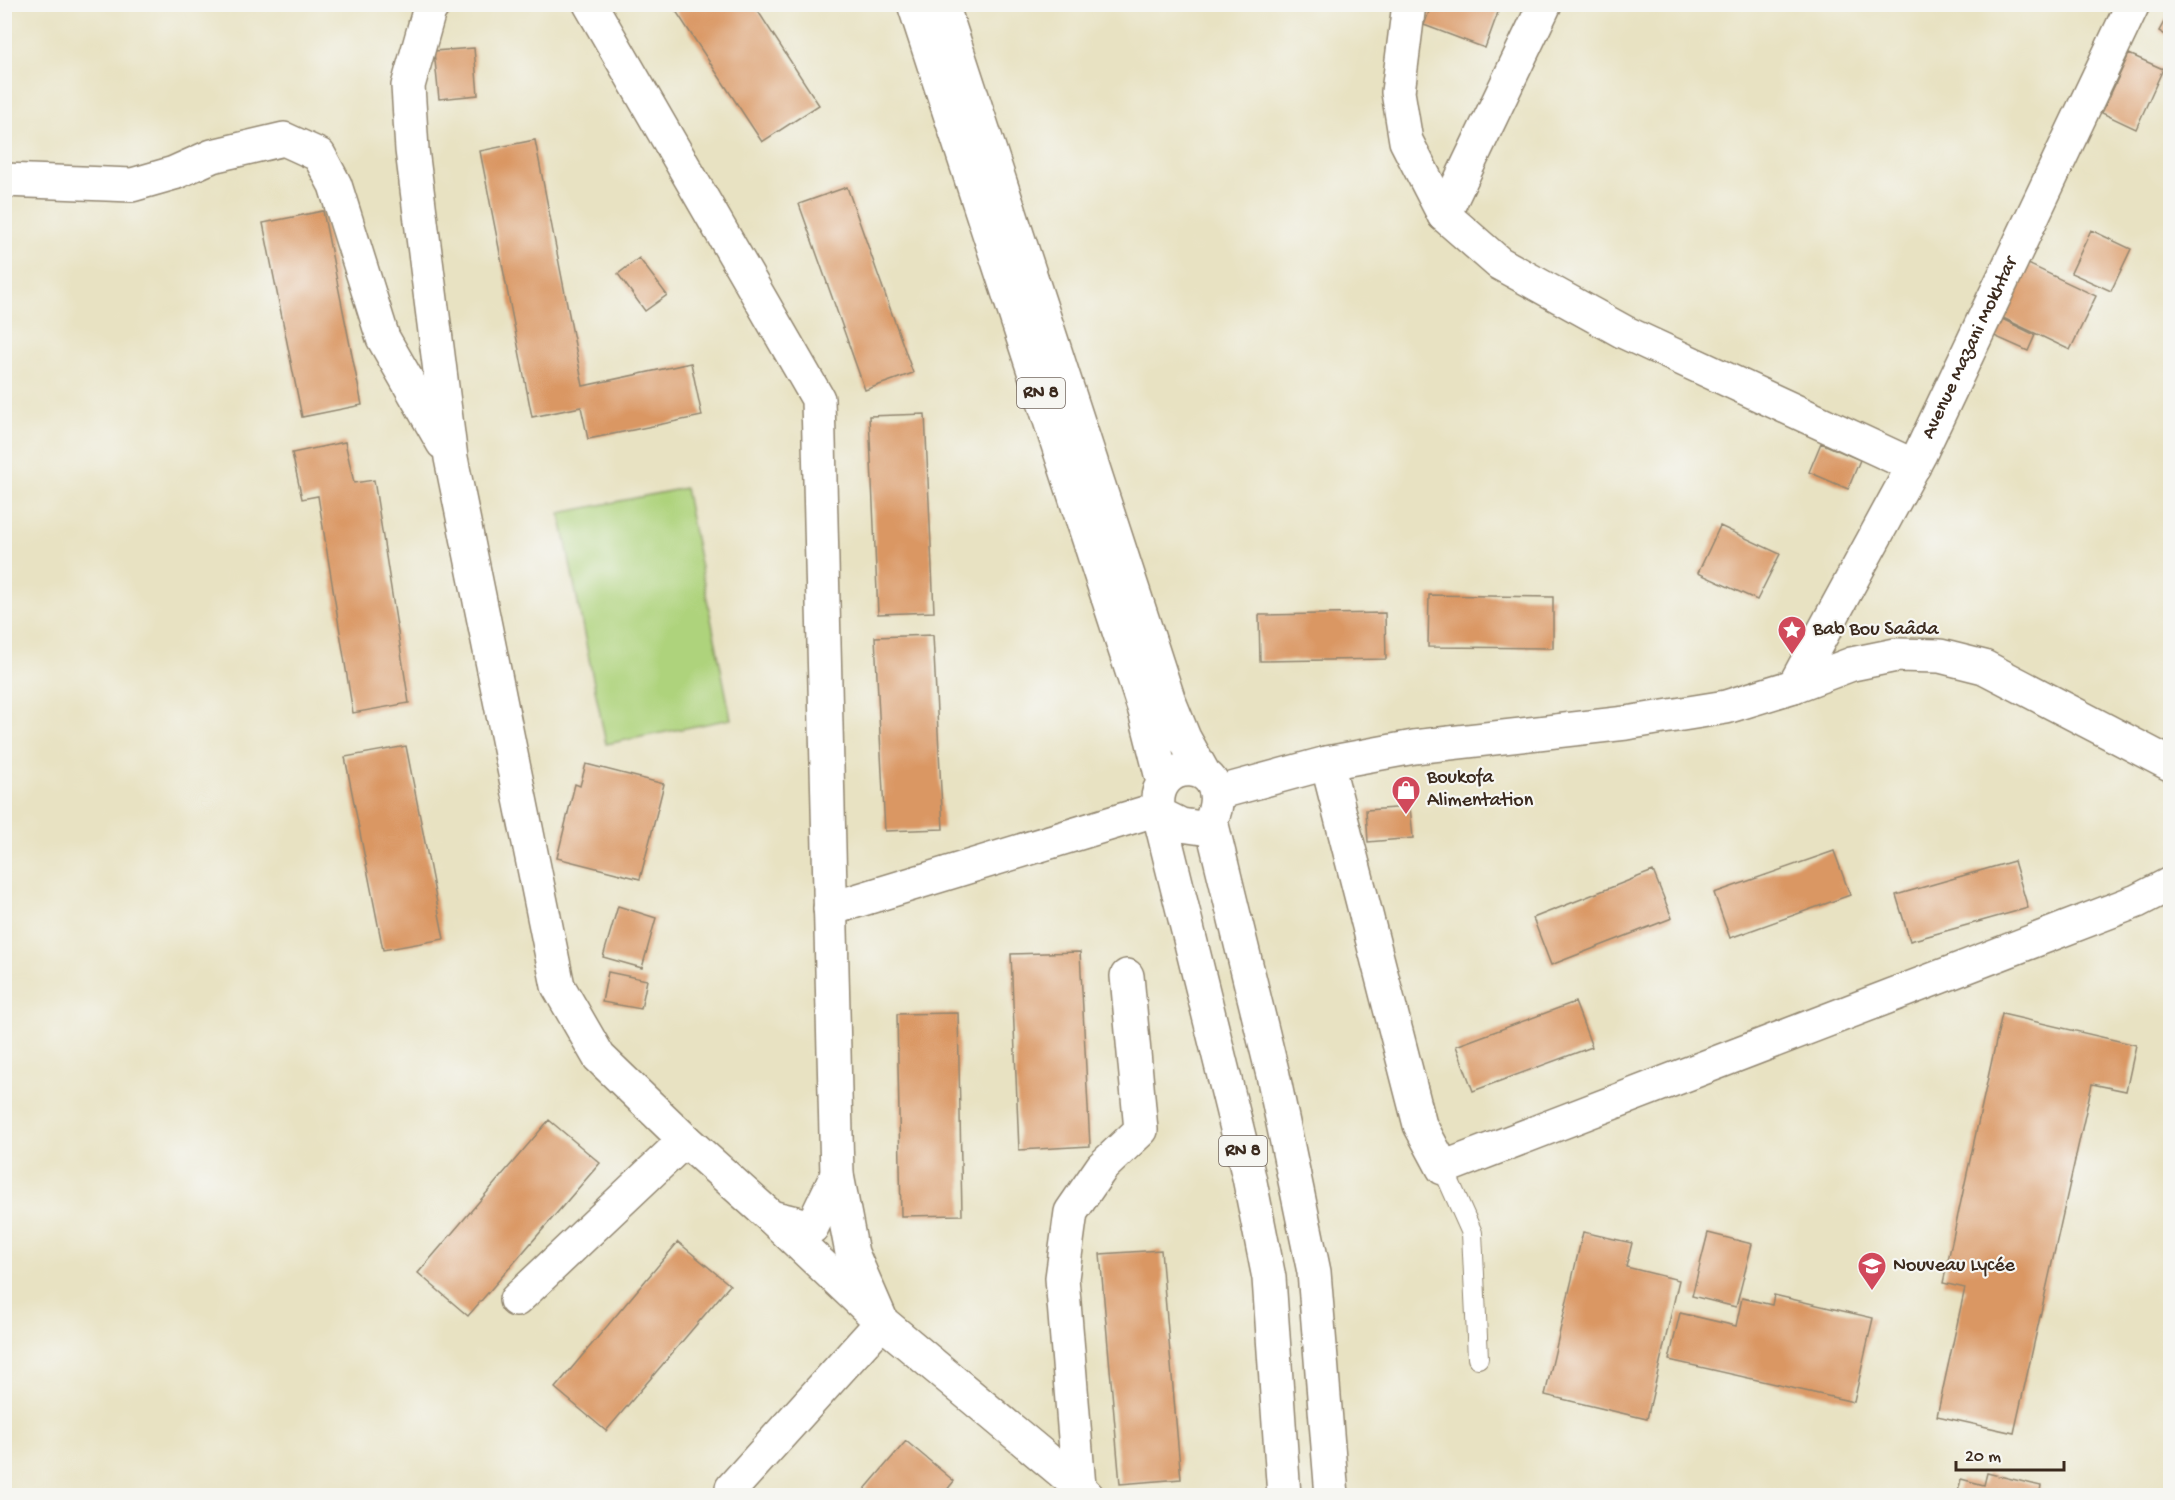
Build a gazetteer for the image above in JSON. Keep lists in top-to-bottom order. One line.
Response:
{"streets":{"main road":["Avenue Mazani Mokhtar","RN 8"]},"places":{"place":["Bab Bou Saâda"],"shop":["Boukofa Alimentation"],"school or university":["Nouveau Lycée"]},"scale_bar":"20 m"}
